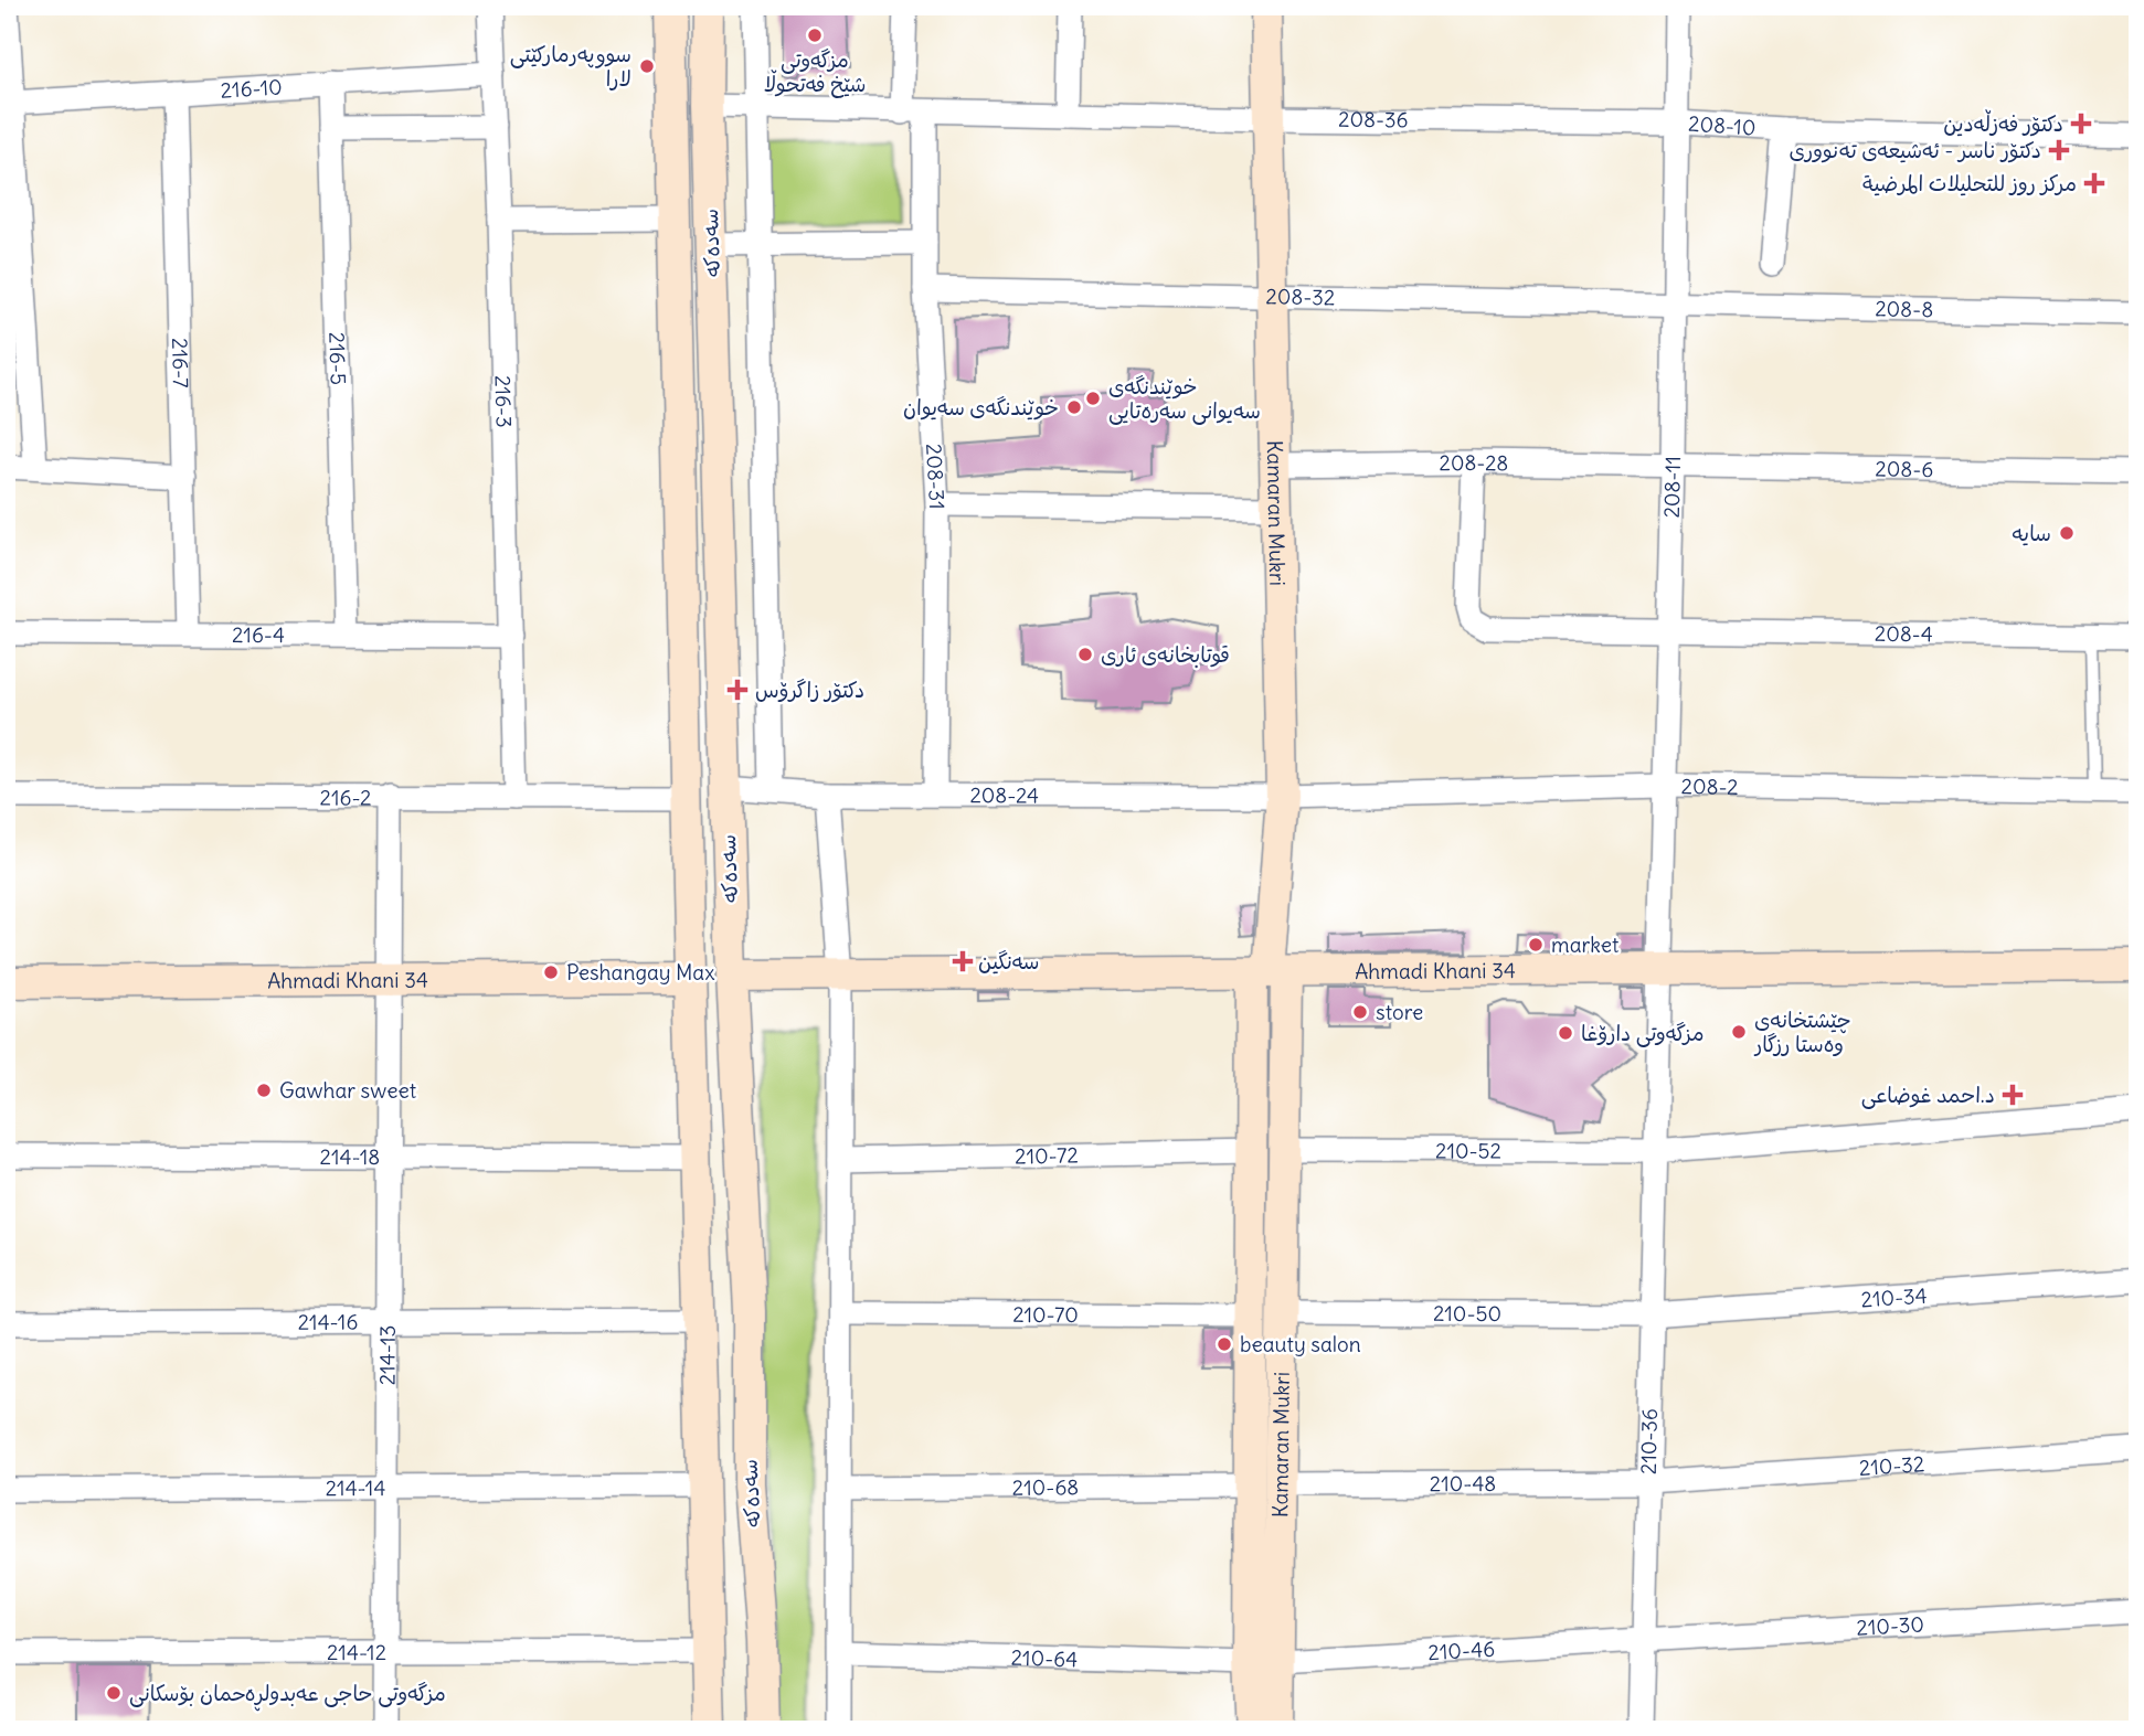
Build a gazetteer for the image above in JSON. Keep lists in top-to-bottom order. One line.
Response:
{"streets":{"street":["216-10","208-36","208-10","سەدەکە","208-32","208-8","216-5","216-7","216-3","208-28","208-6","208-31","208-11","Kamaran Mukri","216-4","208-4","208-2","216-2","208-24","Ahmadi Khani 34","210-52","214-18","210-72","210-34","210-50","210-70","214-16","214-13","210-36","210-32","210-48","210-68","214-14","210-30","210-46","214-12","210-64"]},"crossings":[["216-10","216-5"],["216-10","216-7"],["216-10","216-3"],["208-36","208-10"],["208-36","سەدەکە"],["208-36","208-31"],["208-36","208-11"],["208-36","Kamaran Mukri"],["208-10","208-11"],["سەدەکە","216-2"],["سەدەکە","208-24"],["سەدەکە","Ahmadi Khani 34"],["سەدەکە","214-18"],["سەدەکە","214-16"],["سەدەکە","214-14"],["سەدەکە","214-12"],["208-32","208-8"],["208-32","208-31"],["208-32","208-11"],["208-32","Kamaran Mukri"],["208-8","208-11"],["216-5","216-4"],["216-7","216-4"],["216-3","216-4"],["216-3","216-2"],["208-28","208-6"],["208-28","208-11"],["208-28","Kamaran Mukri"],["208-28","208-4"],["208-6","208-11"],["208-31","208-24"],["208-11","208-4"],["208-11","208-2"],["208-11","Ahmadi Khani 34"],["208-11","210-36"],["Kamaran Mukri","208-2"],["Kamaran Mukri","208-24"],["Kamaran Mukri","Ahmadi Khani 34"],["Kamaran Mukri","210-52"],["Kamaran Mukri","210-72"],["Kamaran Mukri","210-50"],["Kamaran Mukri","210-70"],["Kamaran Mukri","210-48"],["Kamaran Mukri","210-68"],["Kamaran Mukri","210-46"],["Kamaran Mukri","210-64"],["208-2","208-24"],["216-2","214-13"],["Ahmadi Khani 34","214-13"],["Ahmadi Khani 34","210-36"],["210-52","210-36"],["214-18","214-13"],["210-34","210-50"],["210-34","210-36"],["210-50","210-36"],["214-16","214-13"],["214-13","214-14"],["214-13","214-12"],["210-36","210-32"],["210-36","210-48"],["210-36","210-30"],["210-36","210-46"],["210-32","210-48"],["210-30","210-46"]],"places":{"other":["مزگەوتی شێخ فەتحوڵا","سووپەرمارکێتی لارا","خوێندنگەی سەیوانی سەرەتایی","خوێندنگەی سەیوان","سایە","قوتابخانەی ئاری","market","Peshangay Max","store","چێشتخانەی وەستا رزگار","مزگەوتی دارۆغا","Gawhar sweet","beauty salon","مزگەوتی حاجی عەبدولڕەحمان بۆسکانی"],"health":["دکتۆر فەزڵەدین","دکتۆر ناسر - ئەشیعەی تەنووری","مركز روز للتحليلات المرضية","دکتۆر زاگرۆس","سەنگین","د.احمد غوضاعی"]}}
